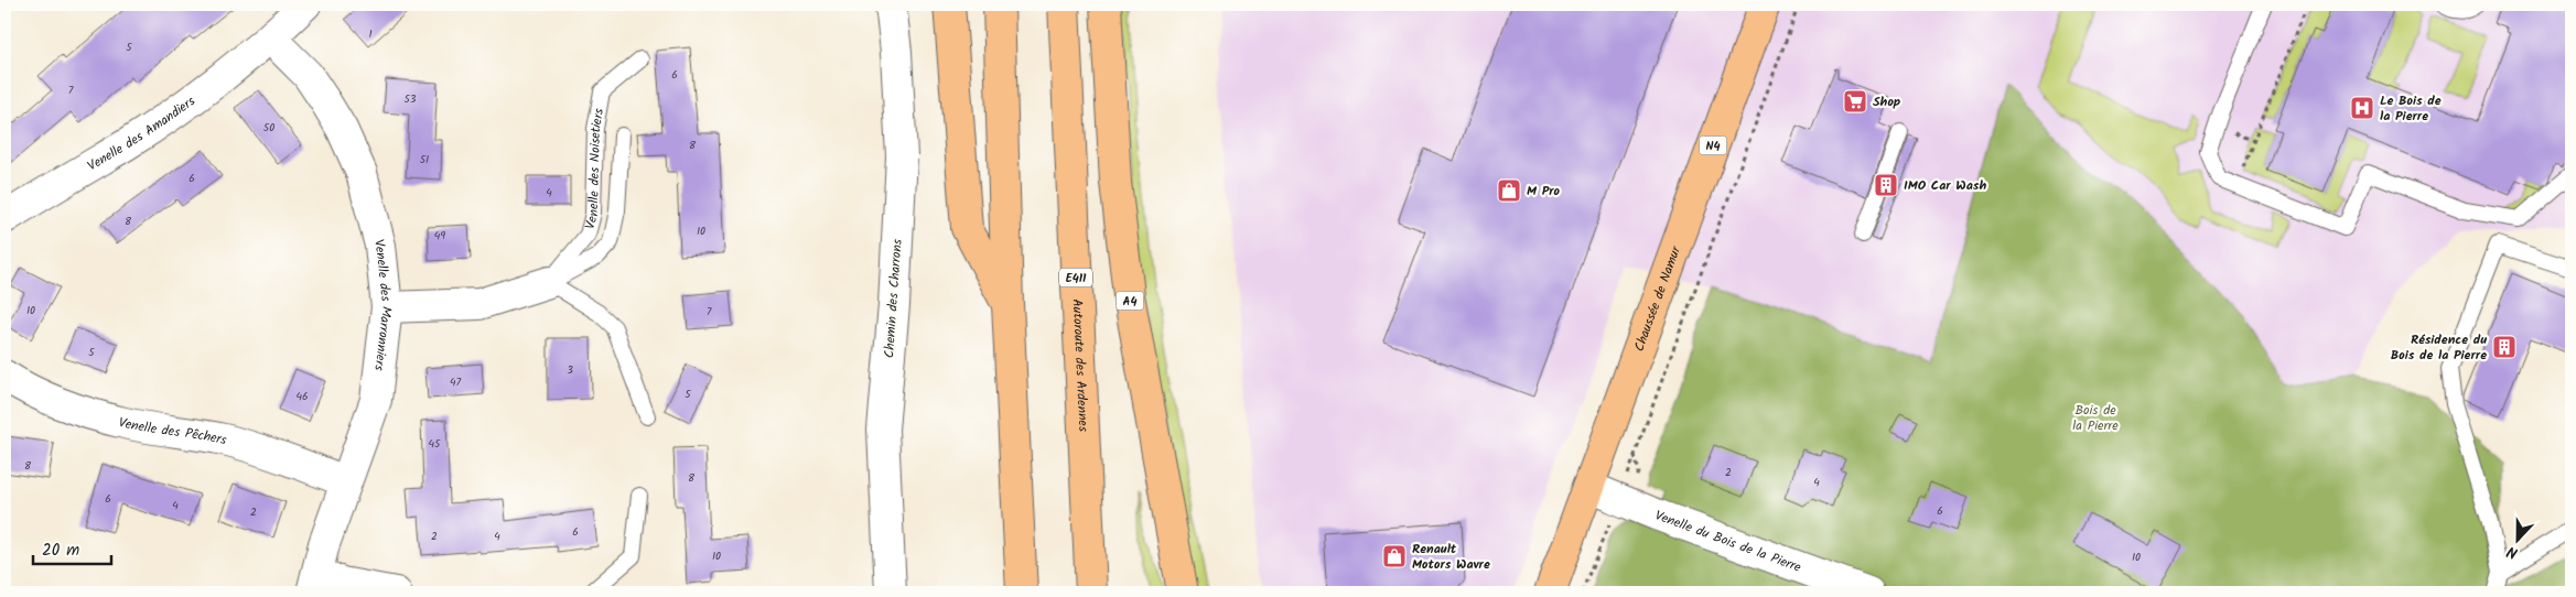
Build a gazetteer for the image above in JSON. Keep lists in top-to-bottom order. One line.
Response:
{"streets":{"main road":["N4","E411","Chaussée de Namur","A4","Autoroute des Ardennes"],"street":["Venelle des Amandiers","Venelle des Noisetiers","Chemin des Charrons","Venelle des Marronniers","Venelle des Pêchers","Venelle du Bois de la Pierre"]},"crossings":[["Venelle des Amandiers","Venelle des Marronniers"],["Venelle des Noisetiers","Venelle des Marronniers"],["Chaussée de Namur","Venelle du Bois de la Pierre"],["Venelle des Marronniers","Venelle des Pêchers"]],"parks":["Bois de la Pierre"],"places":{"supermarket":["Shop"],"hospital":["Le Bois de la Pierre"],"building":["IMO Car Wash","Résidence du Bois de la Pierre"],"shop":["M Pro","Renault Motors Wavre"]},"house_numbers":["1","5","6","7","53","50","8","51","6","4","8","10","49","10","7","5","3","47","5","46","45","8","2","8","4","6","4","6","2","6","2","4","10","10"],"scale_bar":"20 m","north":"bottom"}
